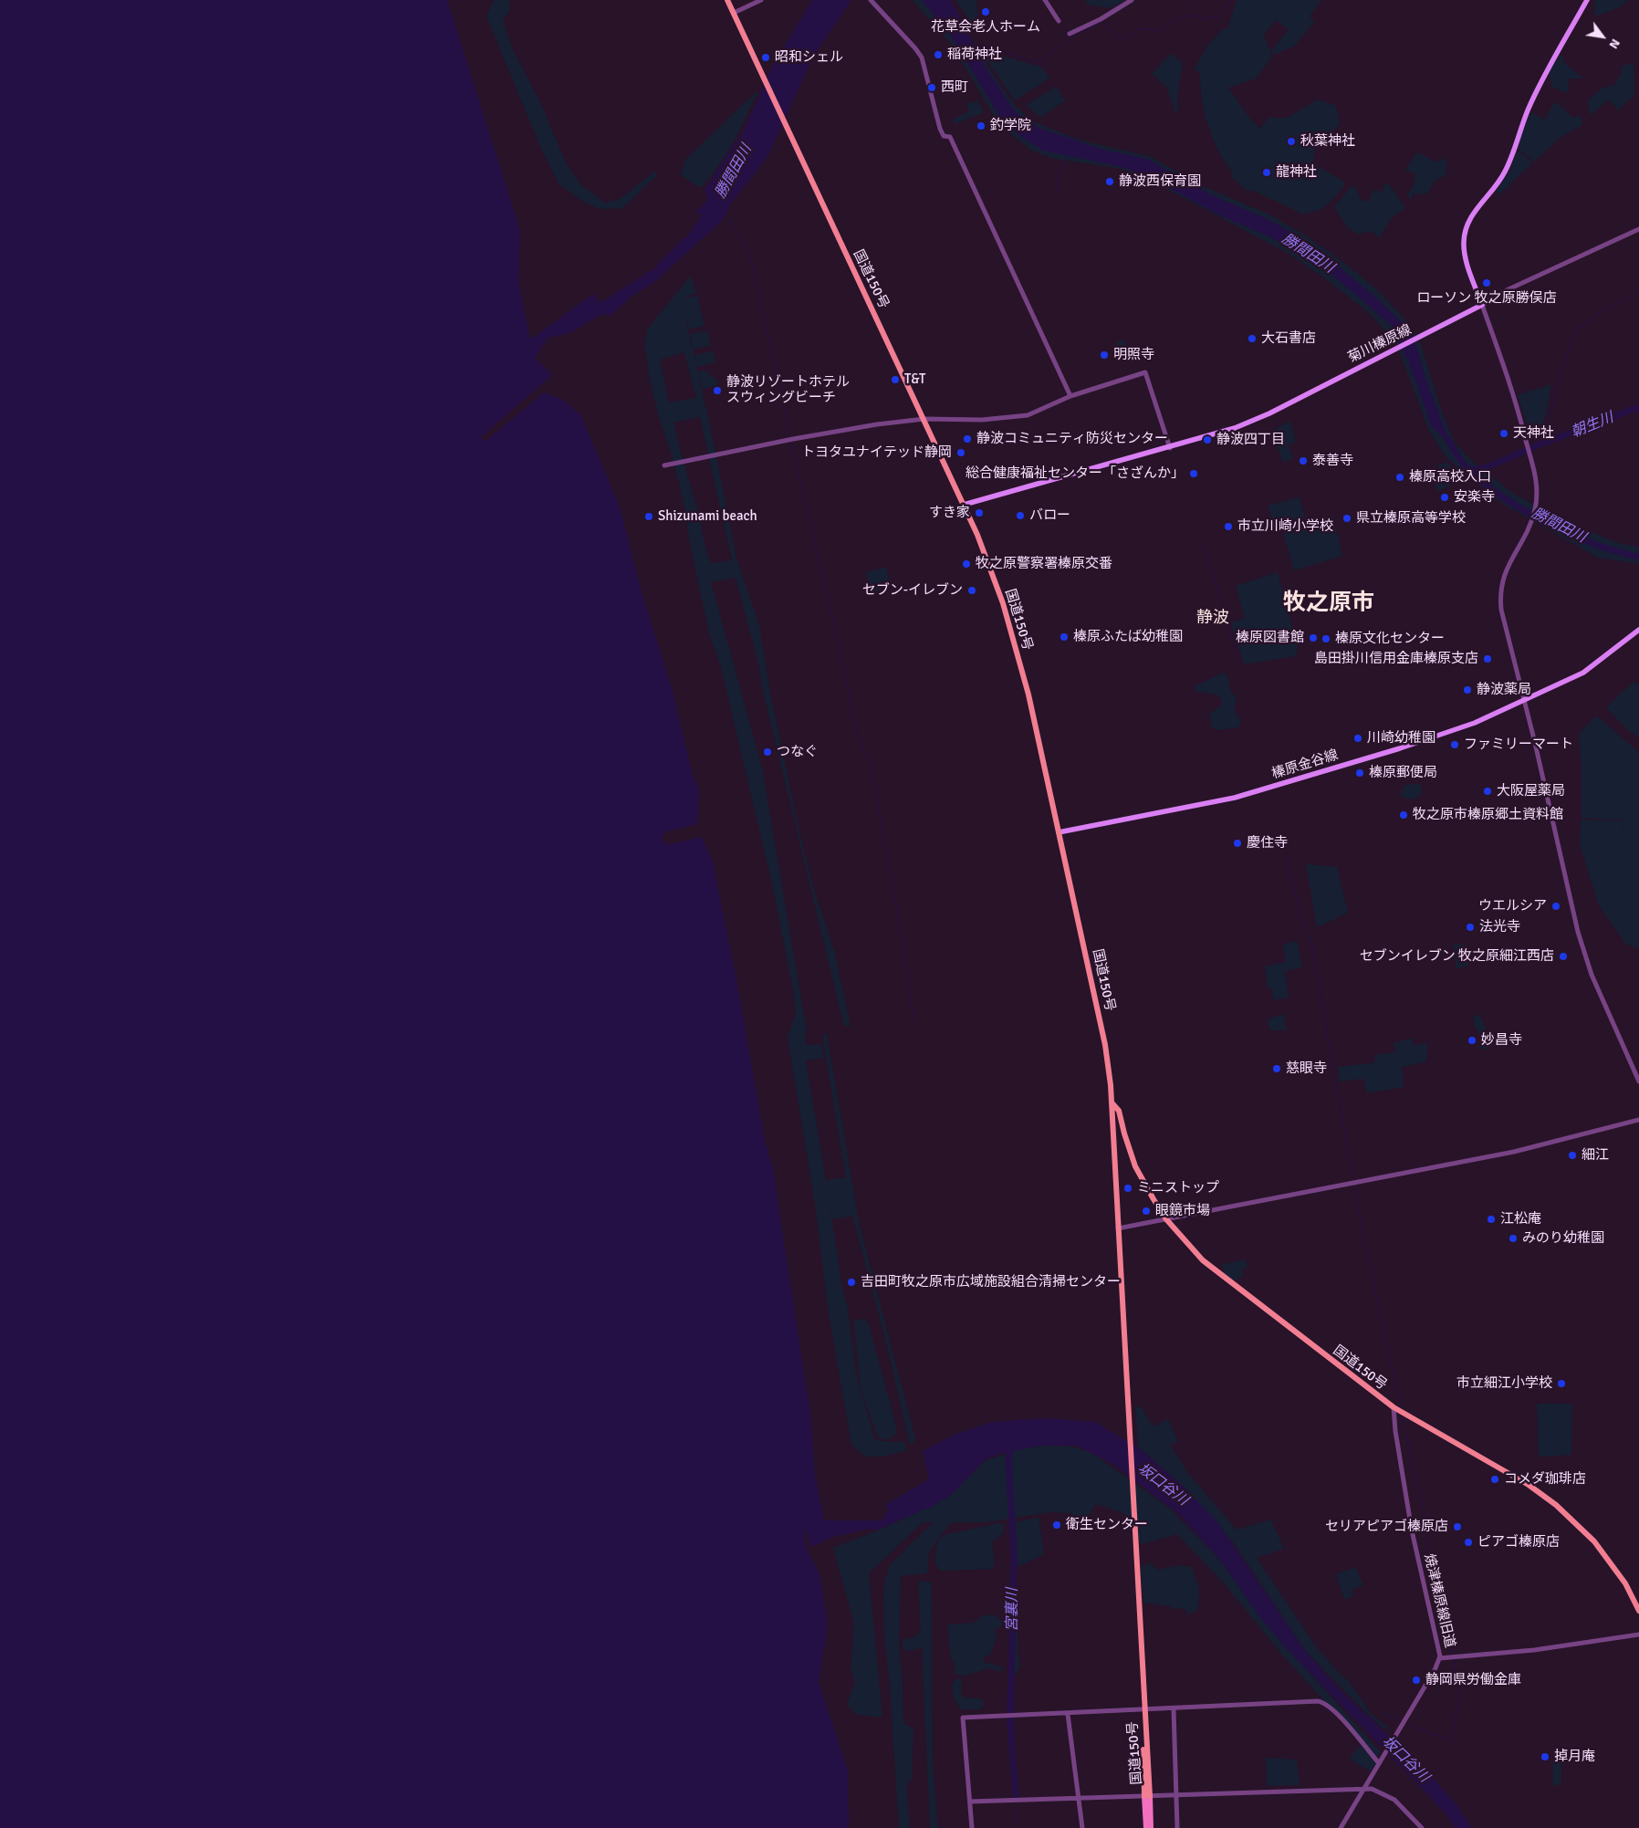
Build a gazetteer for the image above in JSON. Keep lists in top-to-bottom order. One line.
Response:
{"streets":{"highway":["国道150号"],"main road":["菊川榛原線","榛原金谷線"],"street":["焼津榛原線旧道"]},"crossings":[["国道150号","菊川榛原線"],["国道150号","榛原金谷線"],["国道150号","焼津榛原線旧道"]],"districts":["牧之原市","静波"],"water":["勝間田川","朝生川","坂口谷川","宮裏川"],"places":["花草会老人ホーム","稲荷神社","昭和シェル","西町","釣学院","秋葉神社","龍神社","静波西保育園","ローソン 牧之原勝俣店","大石書店","明照寺","T&T","静波リゾートホテル スウィングビーチ","天神社","静波コミュニティ防災センター","静波四丁目","トヨタユナイテッド静岡","泰善寺","総合健康福祉センター「さざんか」","榛原高校入口","安楽寺","すき家","バロー","Shizunami beach","県立榛原高等学校","市立川崎小学校","牧之原警察署榛原交番","セブン-イレブン","榛原ふたば幼稚園","榛原図書館","榛原文化センター","島田掛川信用金庫榛原支店","静波薬局","川崎幼稚園","ファミリーマート","つなぐ","榛原郵便局","大阪屋薬局","牧之原市榛原郷土資料館","慶住寺","ウエルシア","法光寺","セブンイレブン 牧之原細江西店","妙昌寺","慈眼寺","細江","ミニストップ","眼鏡市場","江松庵","みのり幼稚園","吉田町牧之原市広域施設組合清掃センター","市立細江小学校","コメダ珈琲店","衛生センター","セリアピアゴ榛原店","ピアゴ榛原店","静岡県労働金庫","掉月庵"],"north":"bottom right"}
